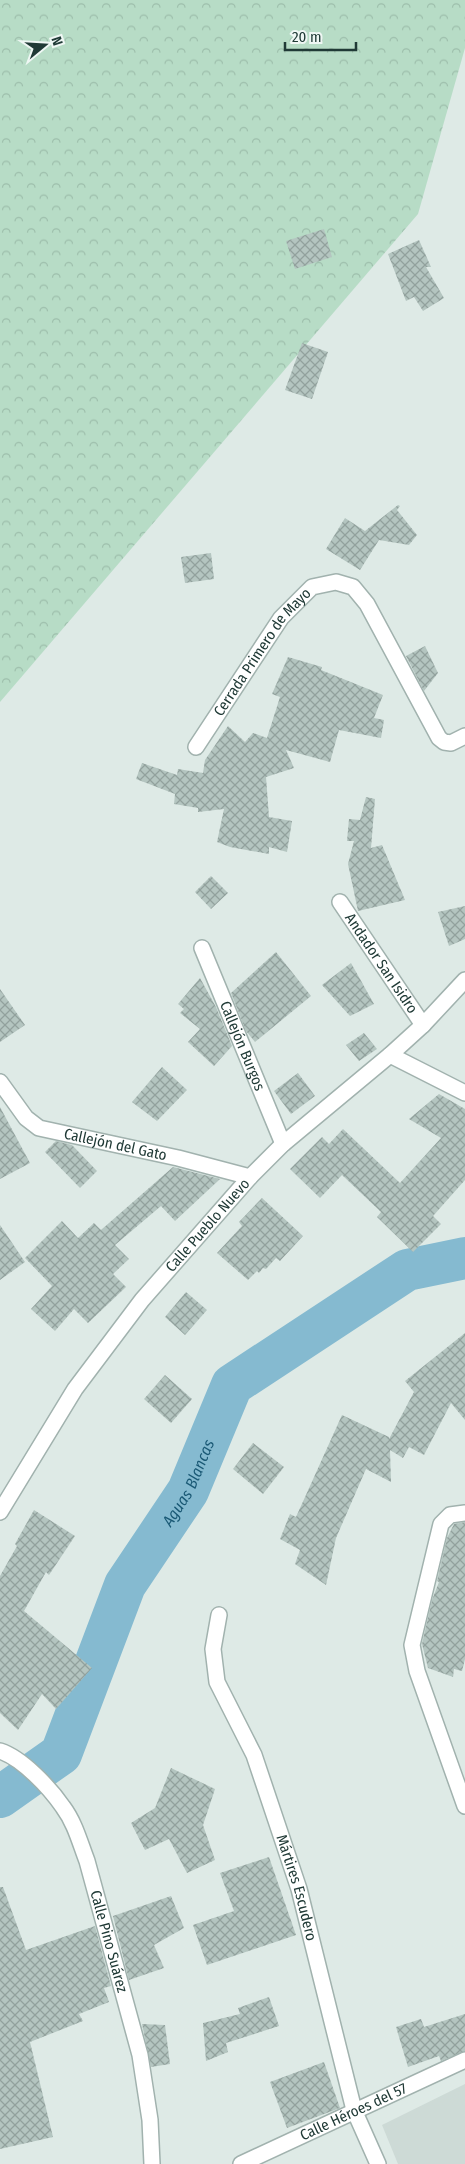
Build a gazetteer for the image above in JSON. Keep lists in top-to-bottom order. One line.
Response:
{"streets":{"street":["Cerrada Primero de Mayo","Andador San Isidro","Callejón Burgos","Callejón del Gato","Calle Pueblo Nuevo","Mártires Escudero","Calle Pino Suárez","Calle Héroes del 57"]},"crossings":[["Andador San Isidro","Calle Pueblo Nuevo"],["Callejón Burgos","Calle Pueblo Nuevo"],["Callejón del Gato","Calle Pueblo Nuevo"],["Mártires Escudero","Calle Héroes del 57"]],"water":["Aguas Blancas"],"scale_bar":"20 m","north":"right"}
